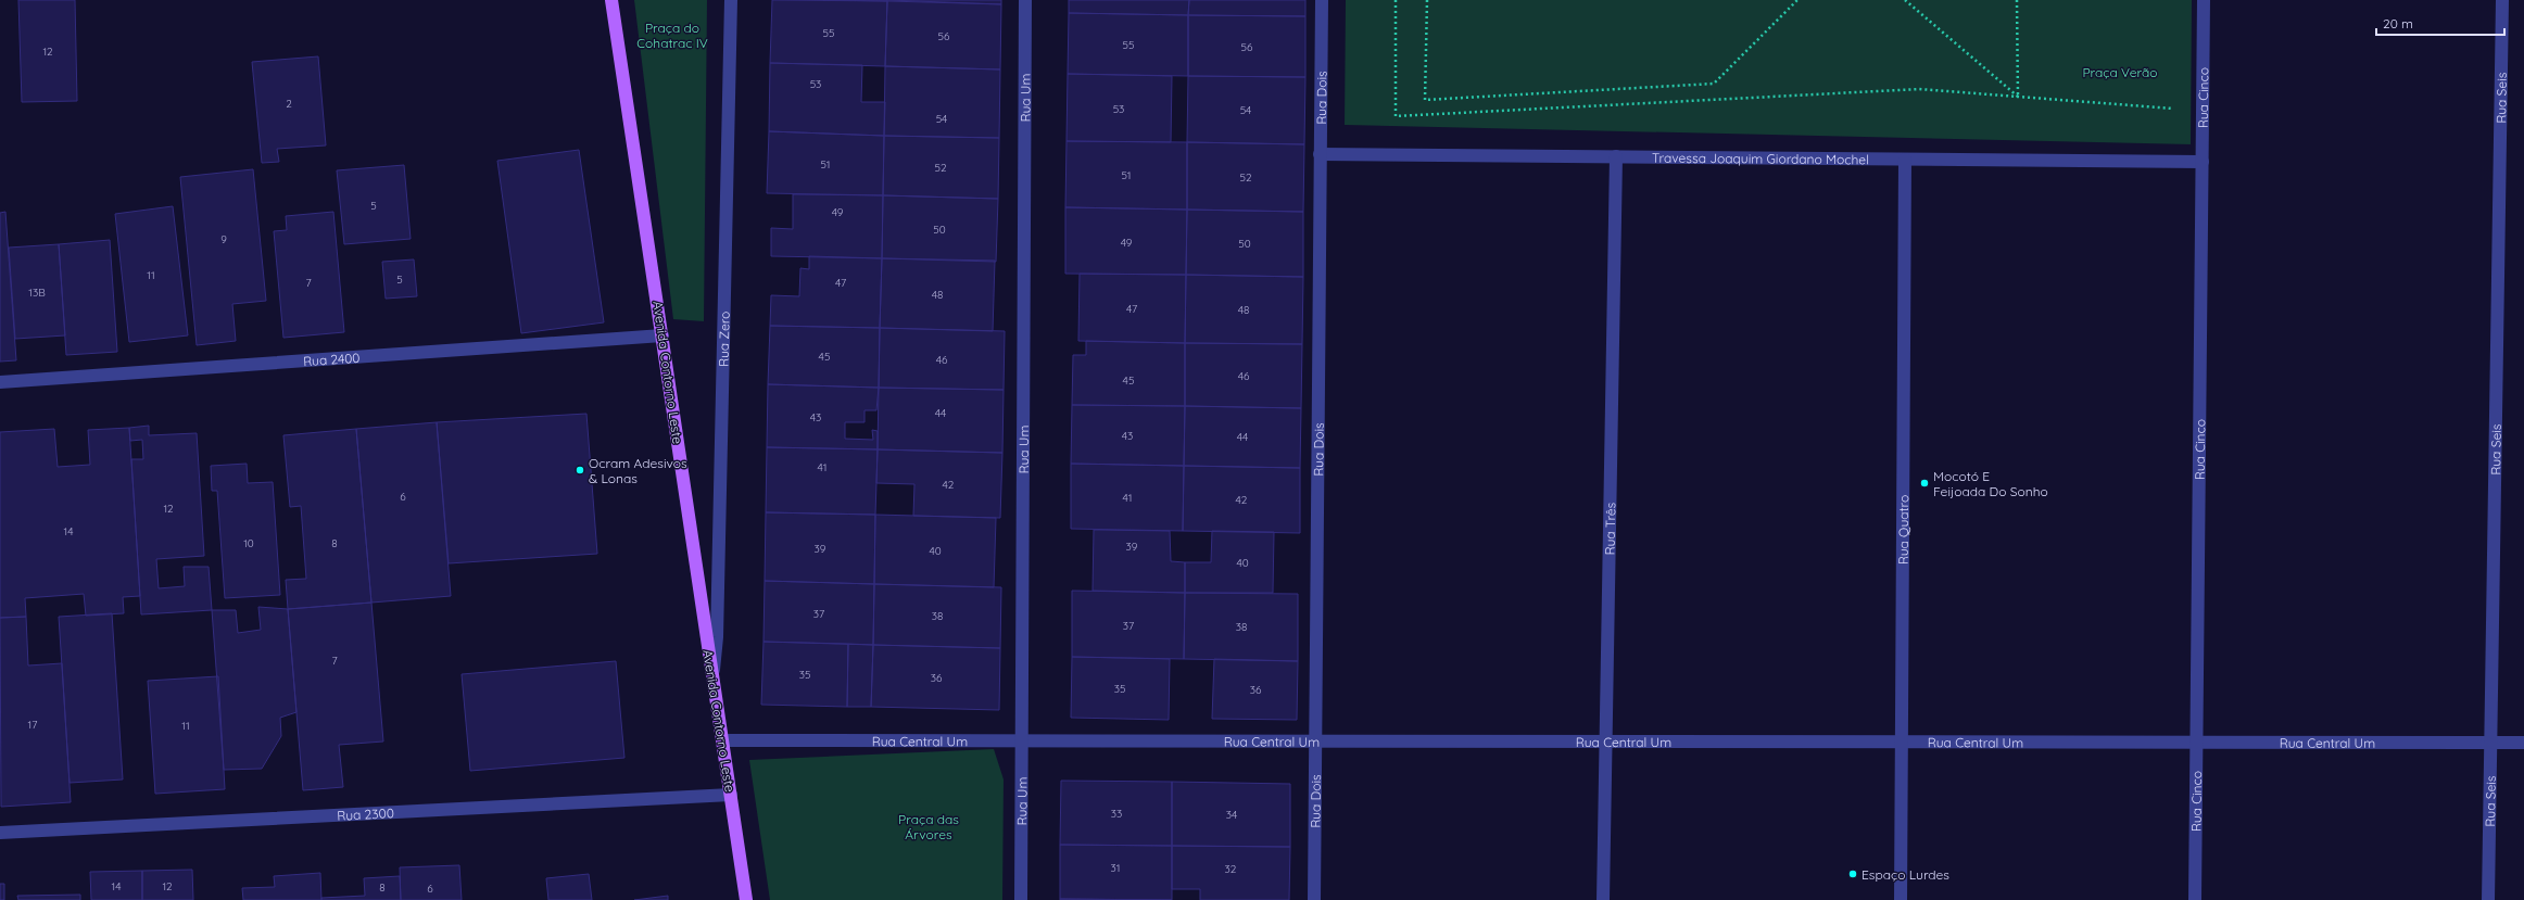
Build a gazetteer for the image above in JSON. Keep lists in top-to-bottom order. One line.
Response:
{"streets":{"main road":["Avenida Contorno Leste"],"street":["Rua Um","Rua Dois","Rua Cinco","Rua Seis","Travessa Joaquim Giordano Mochel","Rua Zero","Rua 2400","Rua Três","Rua Quatro","Rua Central Um","Rua 2300"]},"crossings":[["Rua Um","Rua Central Um"],["Rua Dois","Travessa Joaquim Giordano Mochel"],["Rua Dois","Rua Central Um"],["Rua Cinco","Travessa Joaquim Giordano Mochel"],["Rua Cinco","Rua Central Um"],["Rua Seis","Rua Central Um"],["Travessa Joaquim Giordano Mochel","Rua Três"],["Travessa Joaquim Giordano Mochel","Rua Quatro"],["Rua Zero","Avenida Contorno Leste"],["Rua 2400","Avenida Contorno Leste"],["Avenida Contorno Leste","Rua Central Um"],["Avenida Contorno Leste","Rua 2300"],["Rua Três","Rua Central Um"],["Rua Quatro","Rua Central Um"]],"parks":["Praça do Cohatrac IV","Praça Verão","Praça das Árvores"],"places":["Ocram Adesivos & Lonas","Mocotó E Feijoada Do Sonho","Espaço Lurdes"],"house_numbers":["55","56","55","56","12","53","2","53","54","54","51","52","51","52","5","49","50","9","49","50","11","5","7","47","13B","48","47","48","45","46","46","45","44","43","43","44","41","42","6","41","42","12","14","10","8","39","39","40","40","37","38","37","38","7","35","36","35","36","17","11","33","34","31","32","14","12","8","6"],"scale_bar":"20 m"}
